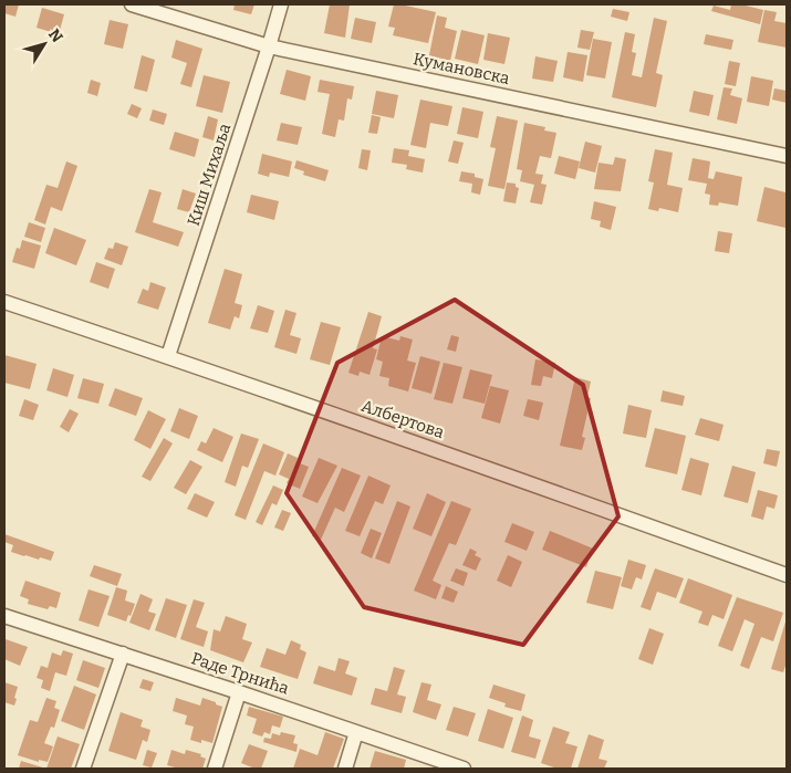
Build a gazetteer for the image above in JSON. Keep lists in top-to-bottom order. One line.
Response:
{"streets":{"street":["Кумановска","Киш Михаља","Албертова","Раде Трнића"]},"crossings":[["Кумановска","Киш Михаља"],["Киш Михаља","Албертова"]],"north":"top right"}
